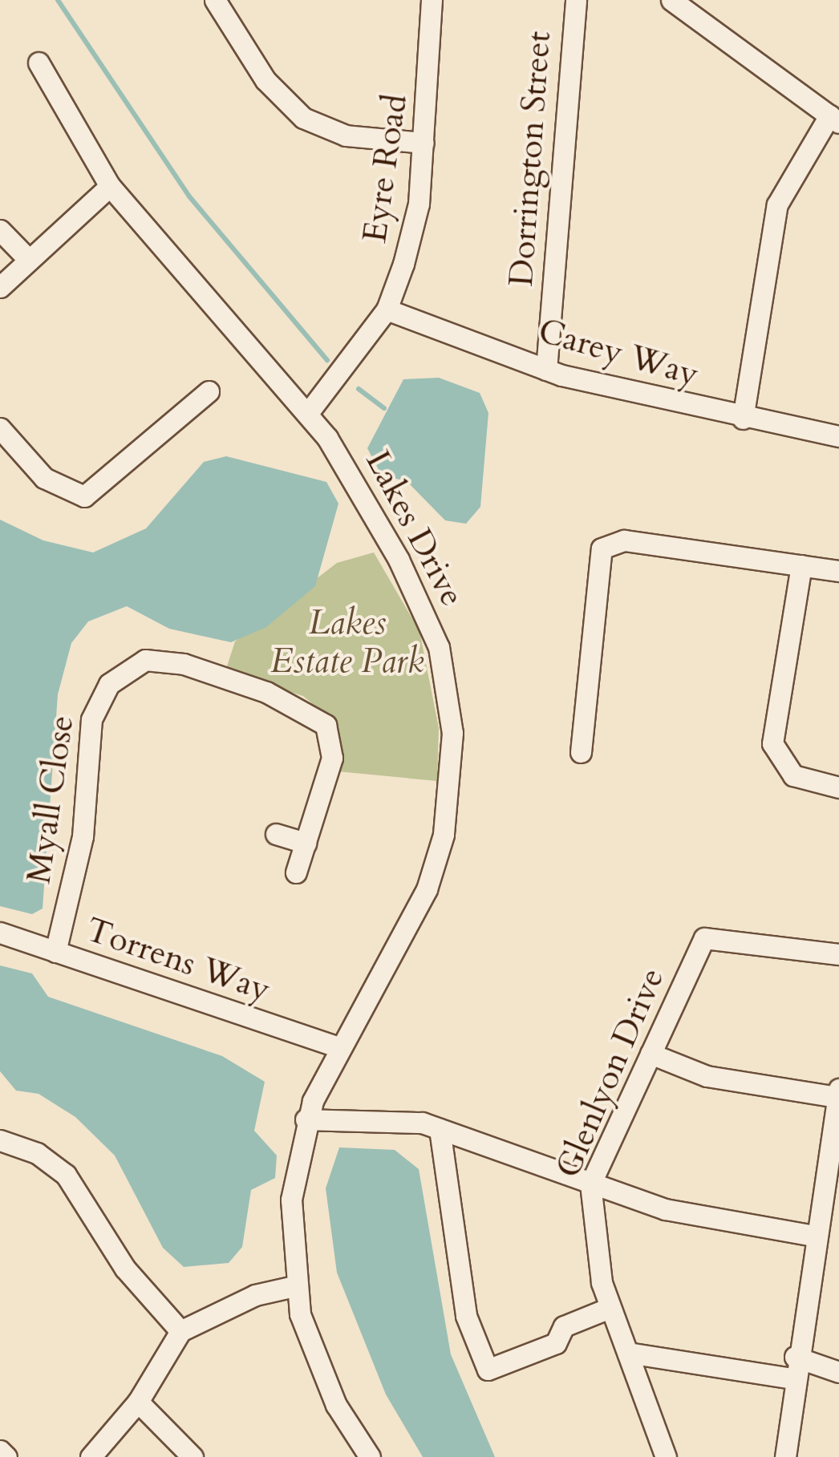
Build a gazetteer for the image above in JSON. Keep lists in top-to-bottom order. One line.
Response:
{"streets":{"street":["Dorrington Street","Eyre Road","Carey Way","Lakes Drive","Myall Close","Torrens Way","Glenlyon Drive"]},"crossings":[["Dorrington Street","Carey Way"],["Eyre Road","Carey Way"],["Eyre Road","Lakes Drive"],["Lakes Drive","Torrens Way"],["Myall Close","Torrens Way"]],"parks":["Lakes Estate Park"]}
